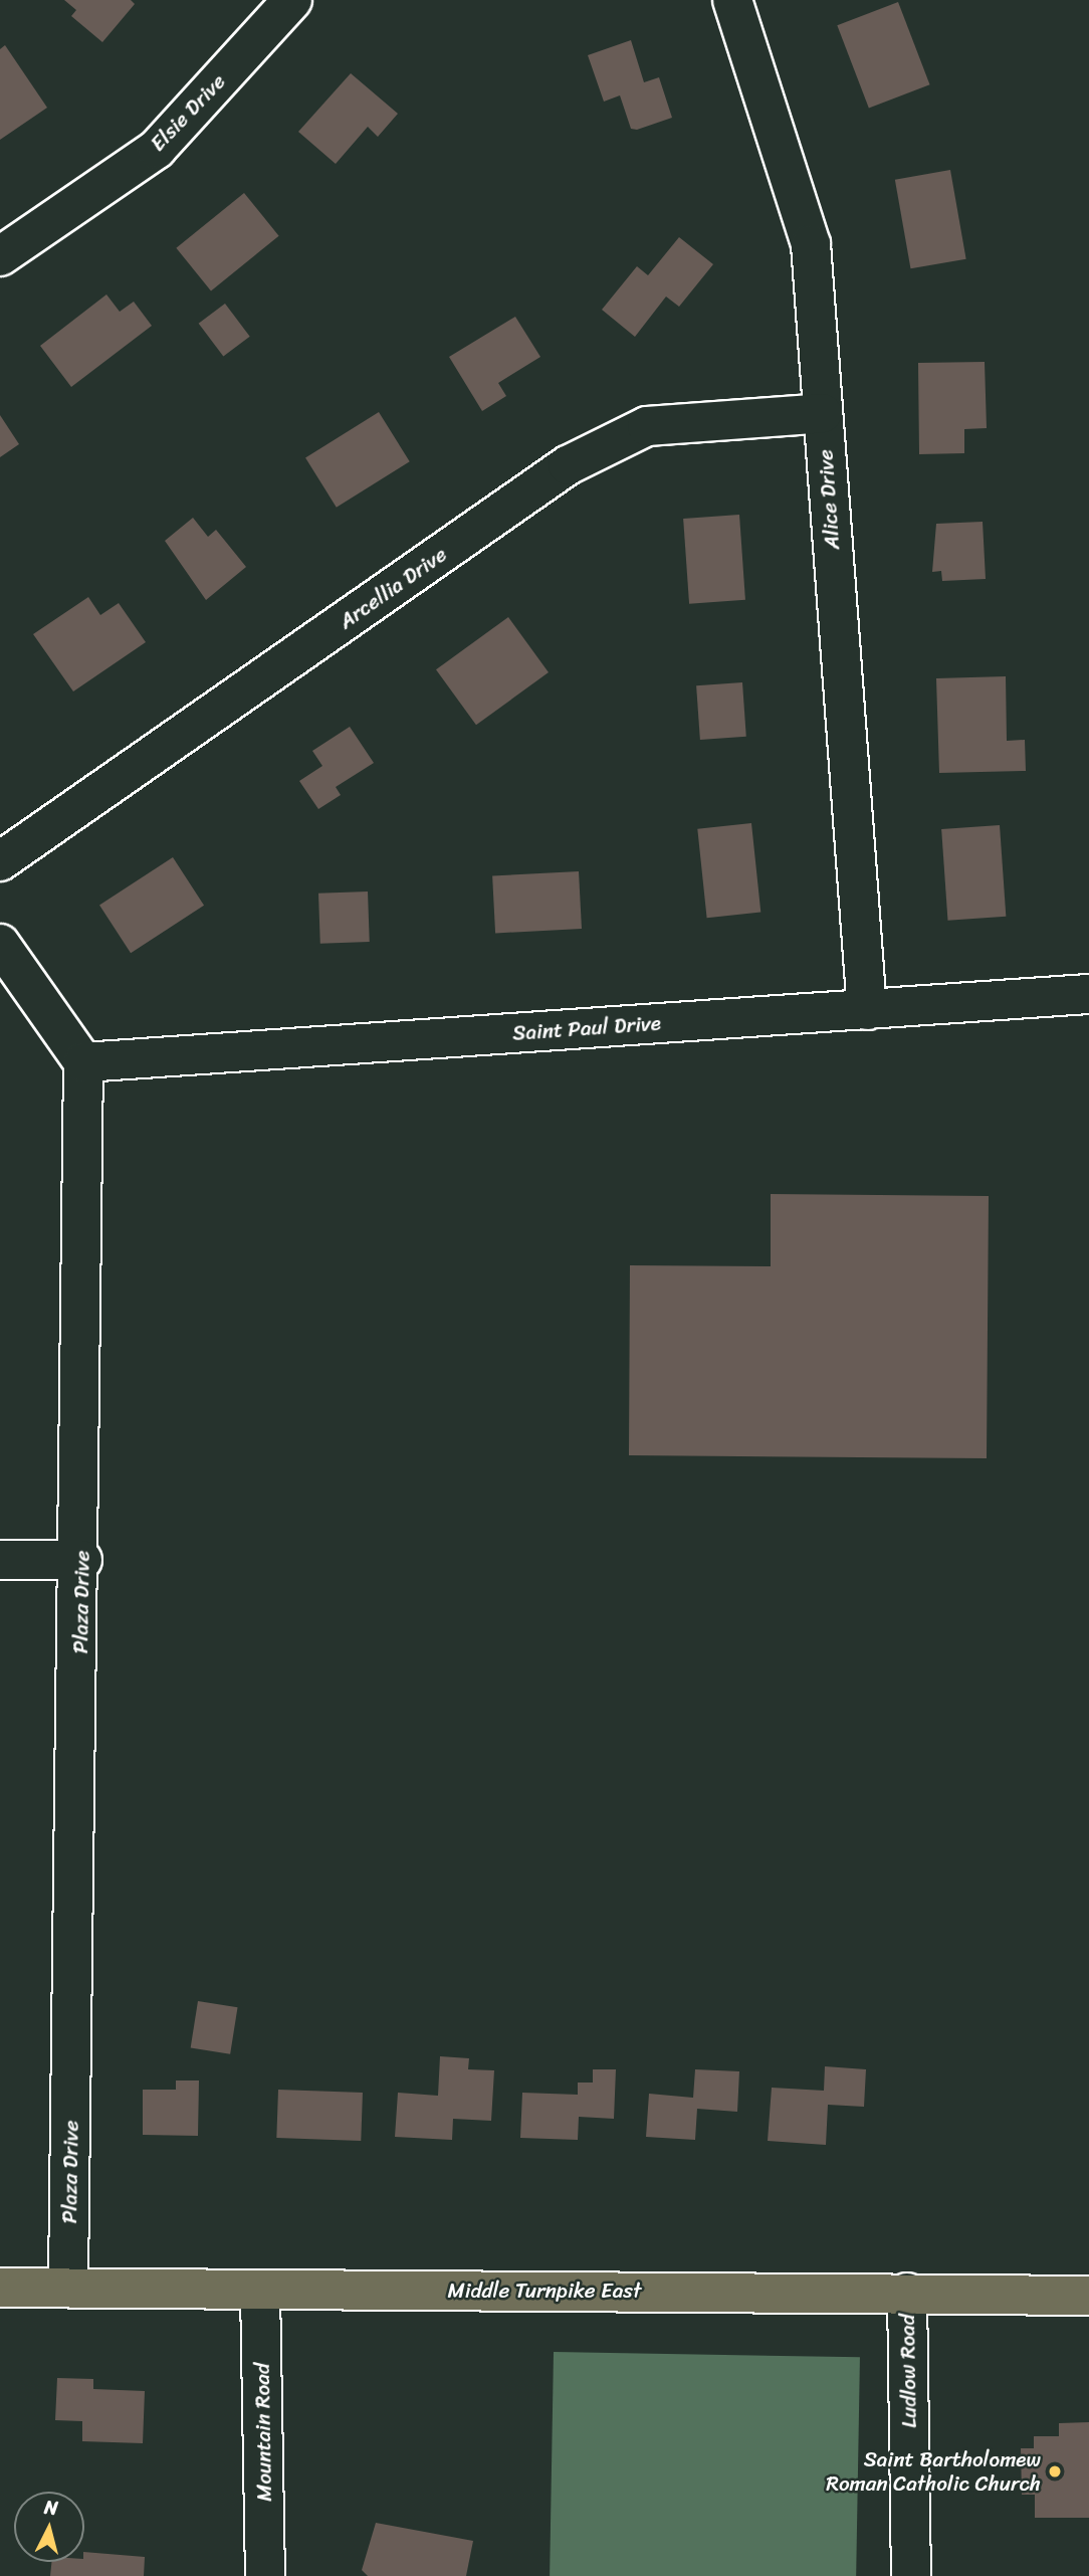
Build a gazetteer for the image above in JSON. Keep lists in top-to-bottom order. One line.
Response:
{"streets":{"main road":["Middle Turnpike East"],"street":["Elsie Drive","Alice Drive","Arcellia Drive","Saint Paul Drive","Plaza Drive","Ludlow Road","Mountain Road"]},"crossings":[["Alice Drive","Arcellia Drive"],["Alice Drive","Saint Paul Drive"],["Saint Paul Drive","Plaza Drive"],["Plaza Drive","Middle Turnpike East"],["Middle Turnpike East","Ludlow Road"],["Middle Turnpike East","Mountain Road"]],"places":["Saint Bartholomew Roman Catholic Church"],"north":"top"}
